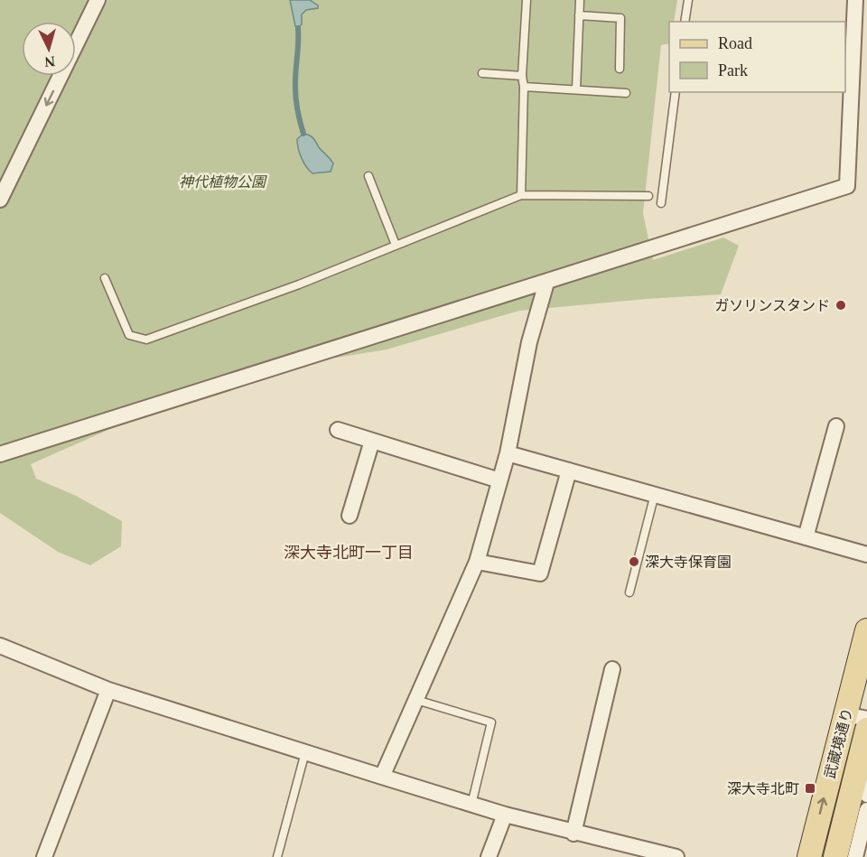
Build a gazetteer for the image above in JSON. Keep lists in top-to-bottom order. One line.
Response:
{"streets":{"main road":["武蔵境通り"]},"districts":["深大寺北町一丁目"],"parks":["神代植物公園"],"places":{"other":["ガソリンスタンド","深大寺保育園"],"transit":["深大寺北町"]},"legend":["Road","Park"],"north":"bottom"}
